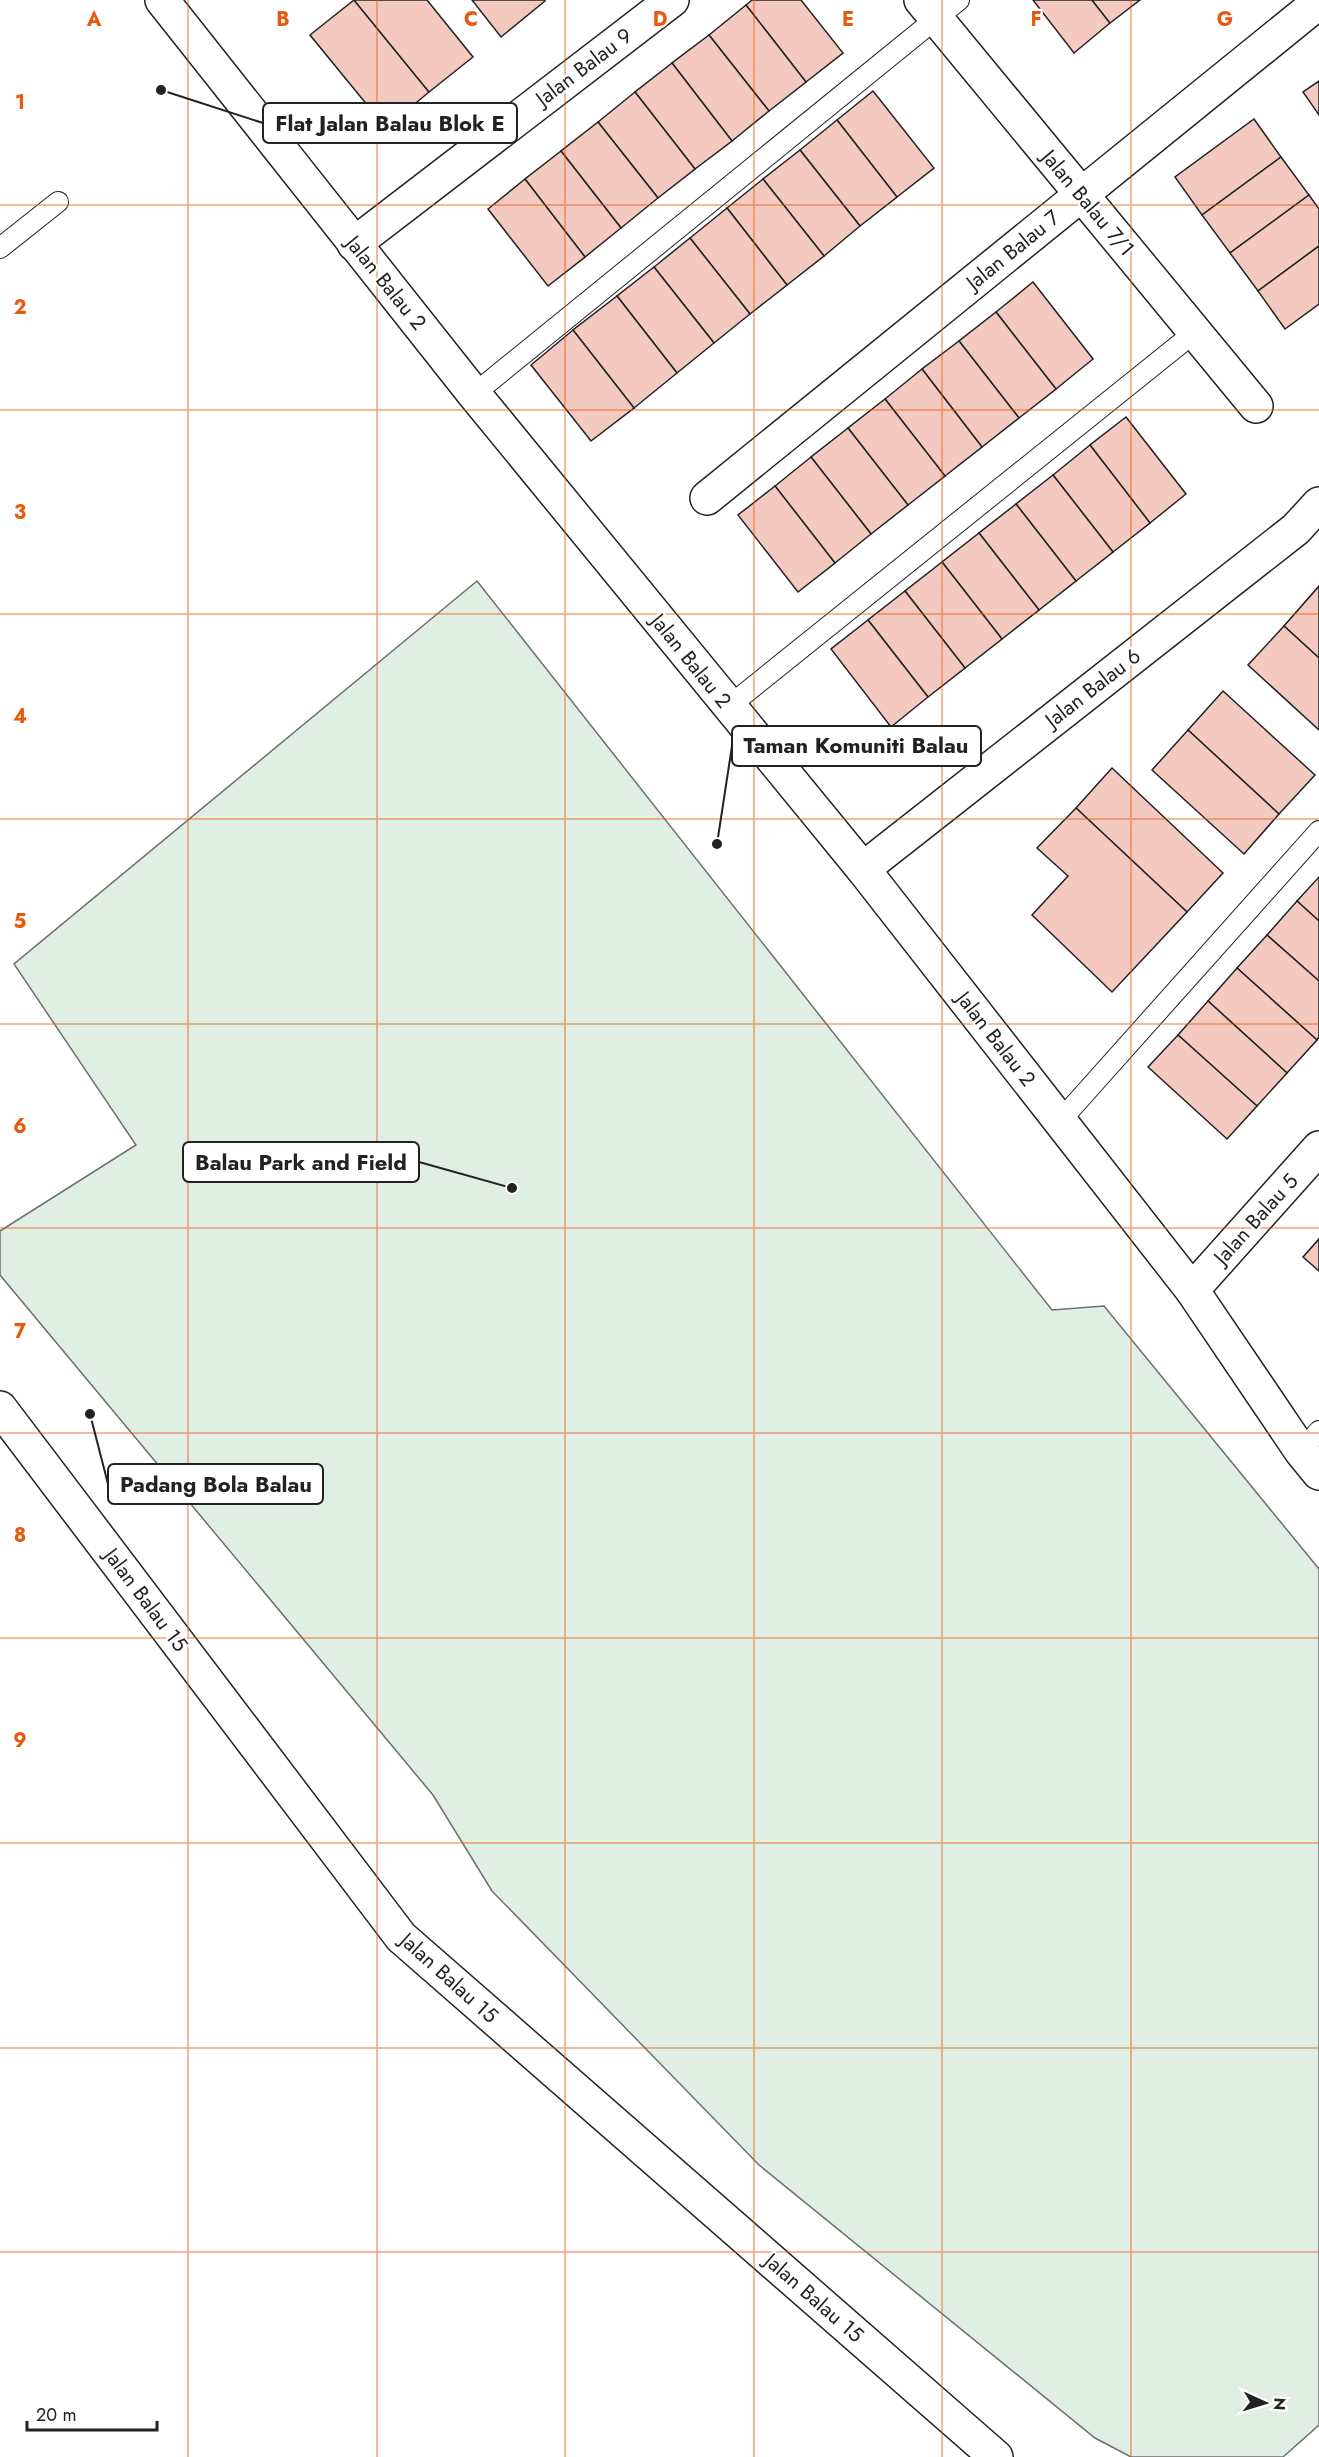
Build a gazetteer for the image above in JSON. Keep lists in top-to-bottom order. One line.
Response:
{"streets":{"street":["Jalan Balau 9","Jalan Balau 7/1","Jalan Balau 7","Jalan Balau 2","Jalan Balau 6","Jalan Balau 5","Jalan Balau 15"]},"crossings":[["Jalan Balau 9","Jalan Balau 2"],["Jalan Balau 7/1","Jalan Balau 7"],["Jalan Balau 2","Jalan Balau 6"],["Jalan Balau 2","Jalan Balau 5"]],"places":["Flat Jalan Balau Blok E","Taman Komuniti Balau","Balau Park and Field","Padang Bola Balau"],"scale_bar":"20 m","north":"right","grid":{"columns":["A","B","C","D","E","F","G"],"rows":["1","2","3","4","5","6","7","8","9"]}}
